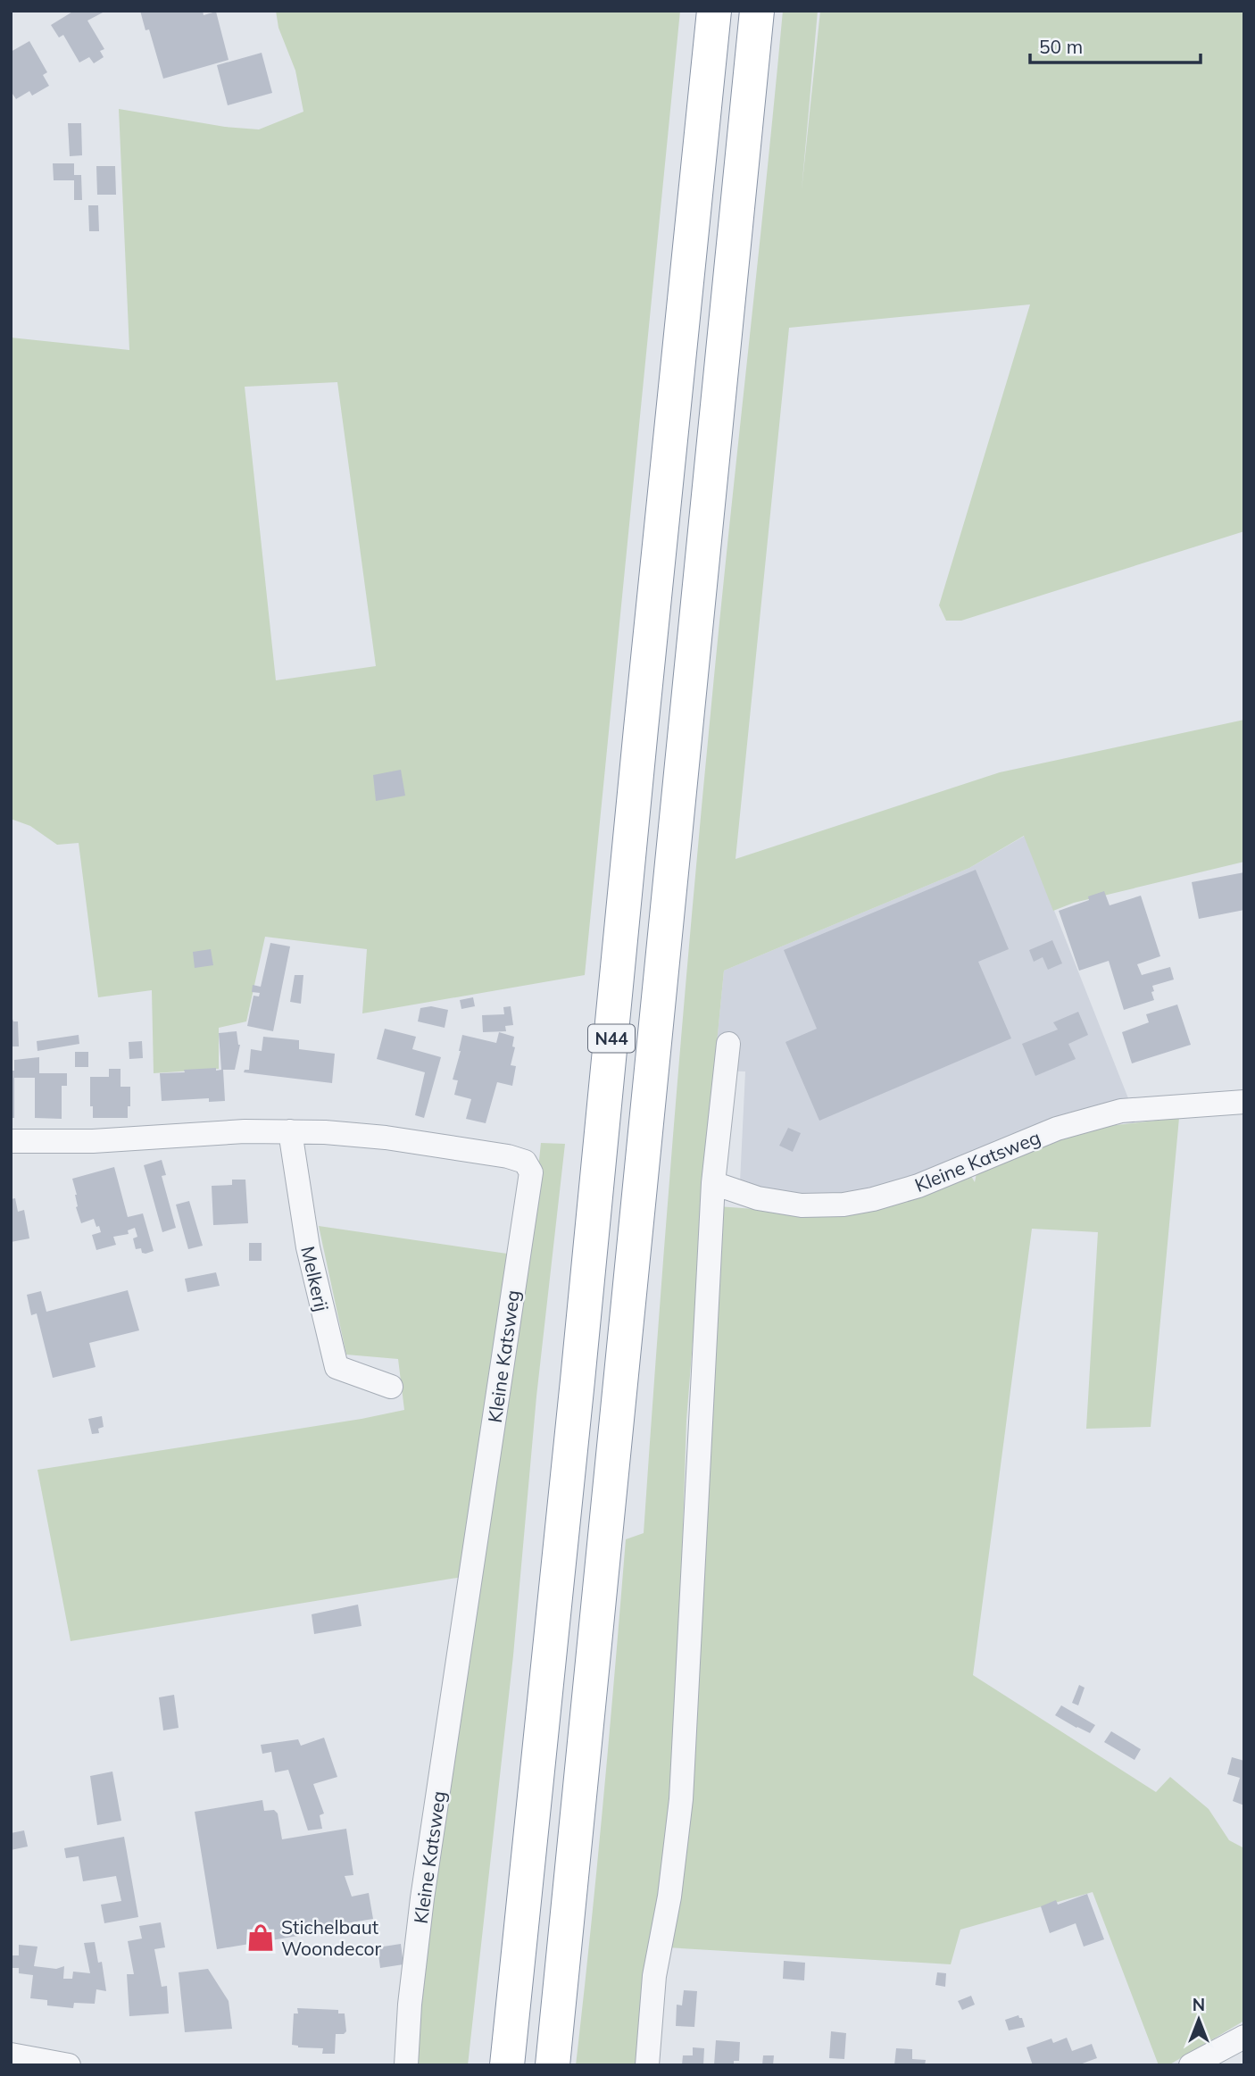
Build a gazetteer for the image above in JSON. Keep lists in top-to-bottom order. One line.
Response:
{"streets":{"highway":["N44"],"street":["Kleine Katsweg","Melkerij"]},"crossings":[["Kleine Katsweg","Melkerij"]],"places":{"shop":["Stichelbaut Woondecor"]},"scale_bar":"50 m","north":"top"}
